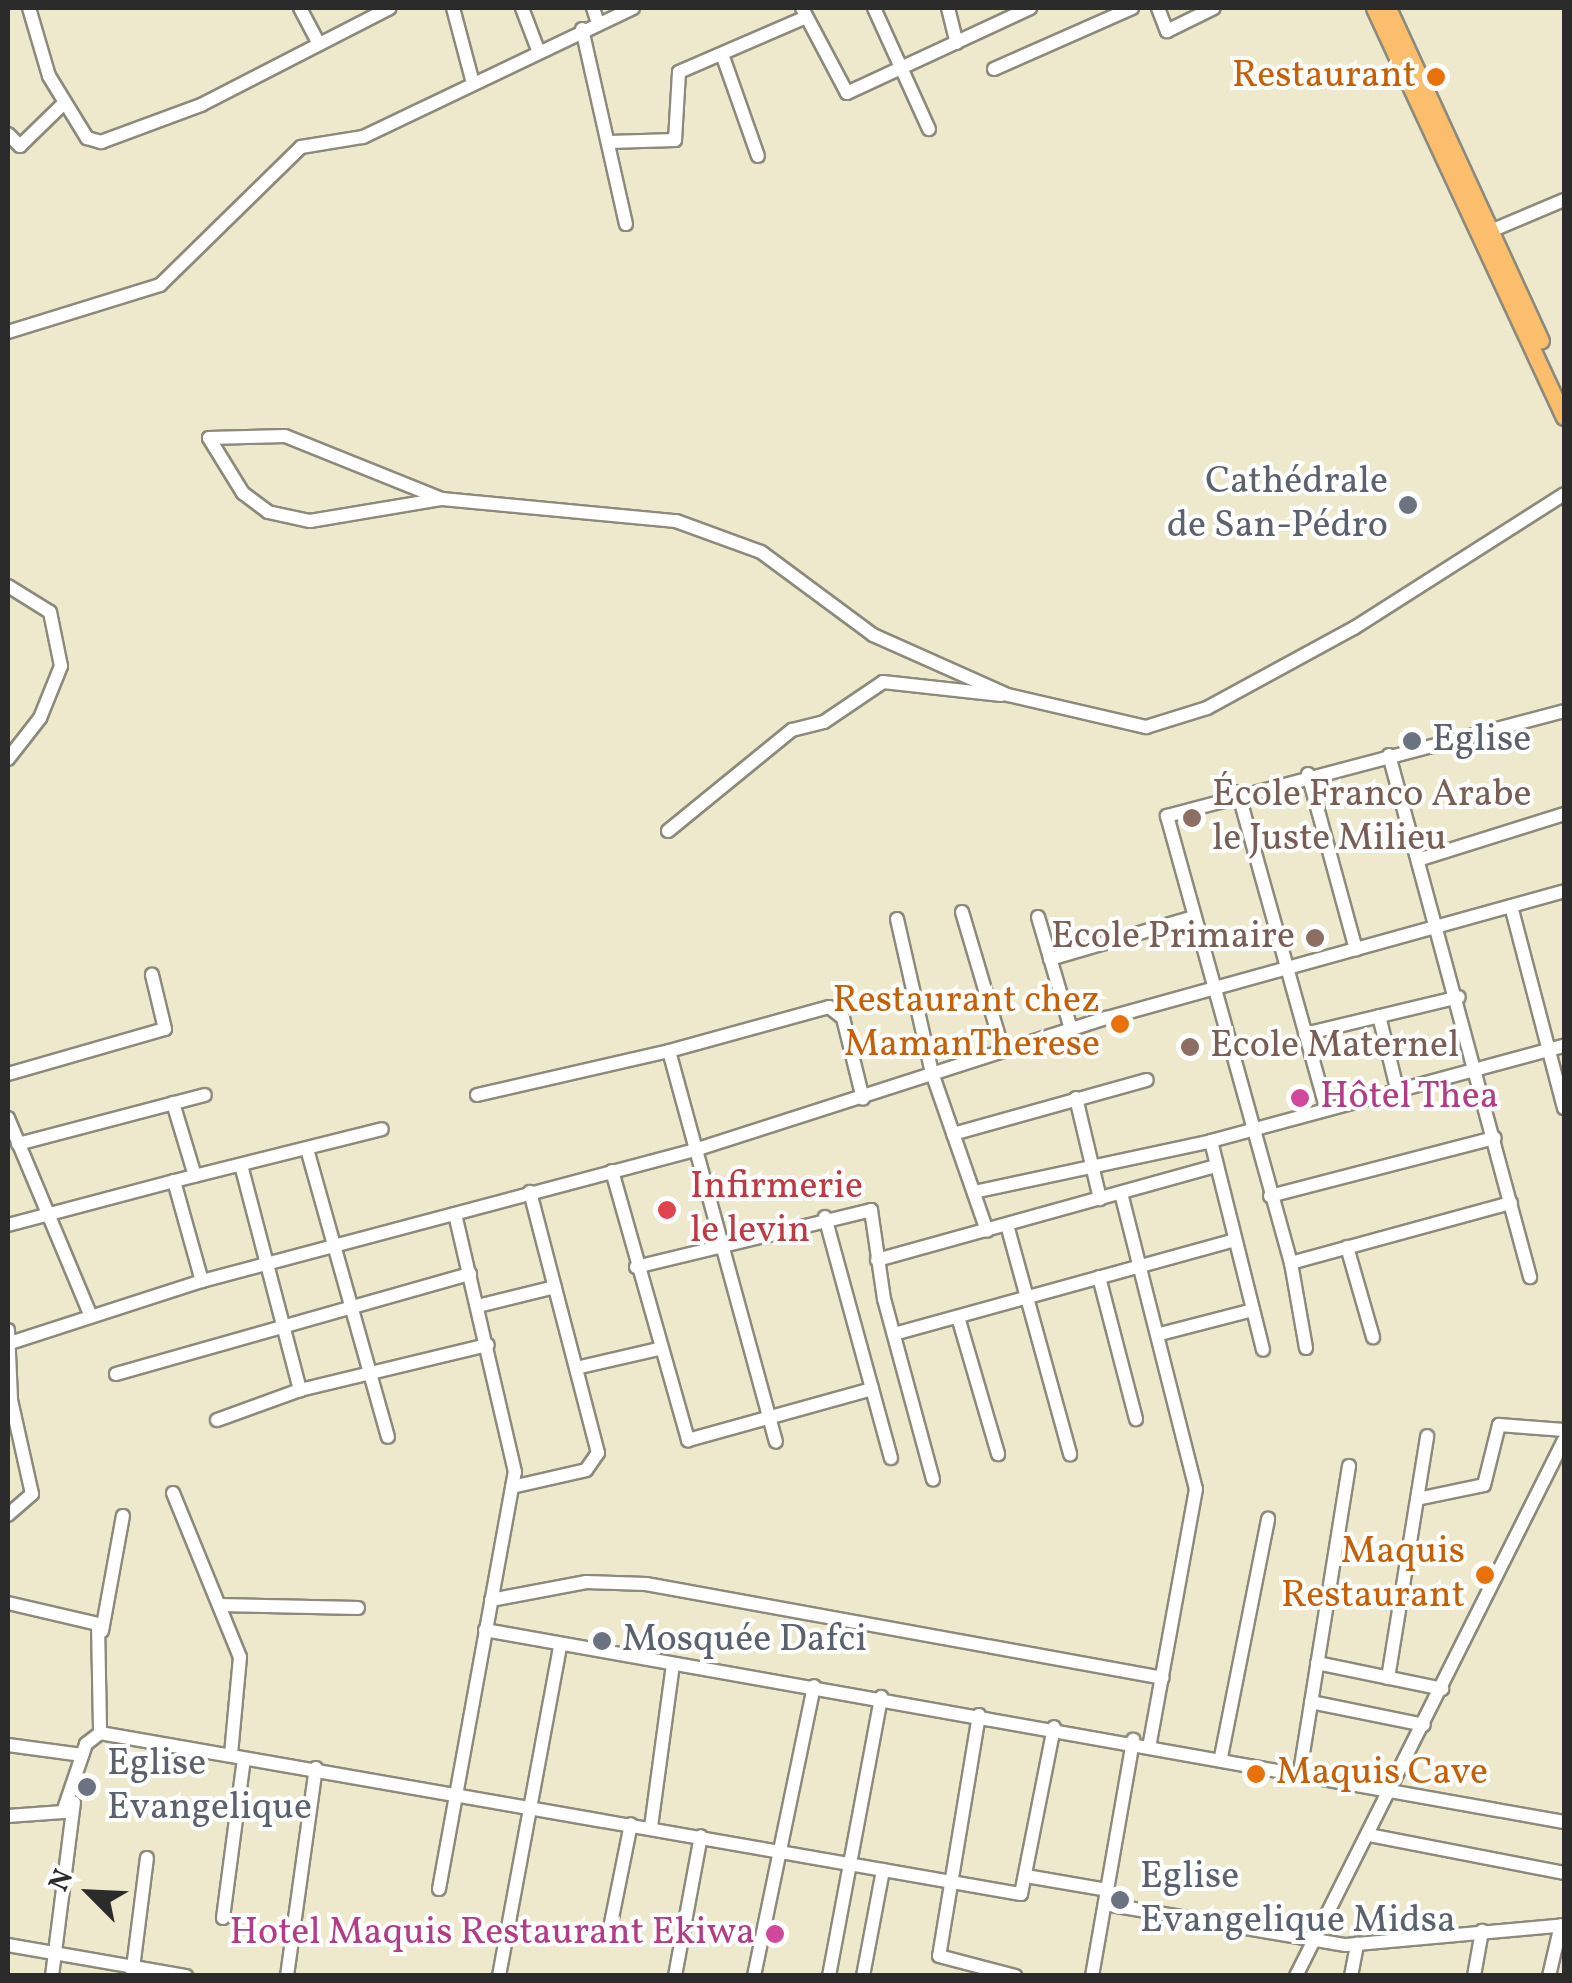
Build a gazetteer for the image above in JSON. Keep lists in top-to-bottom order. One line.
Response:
{"places":["Restaurant","Cathédrale de San-Pédro","Eglise","École Franco Arabe le Juste Milieu","Ecole Primaire","Restaurant chez MamanTherese","Ecole Maternel","Hôtel Thea","Infirmerie le levin","Maquis Restaurant","Mosquée Dafci","Maquis Cave","Eglise Evangelique","Eglise Evangelique Midsa","Hotel Maquis Restaurant Ekiwa"],"north":"top left"}
